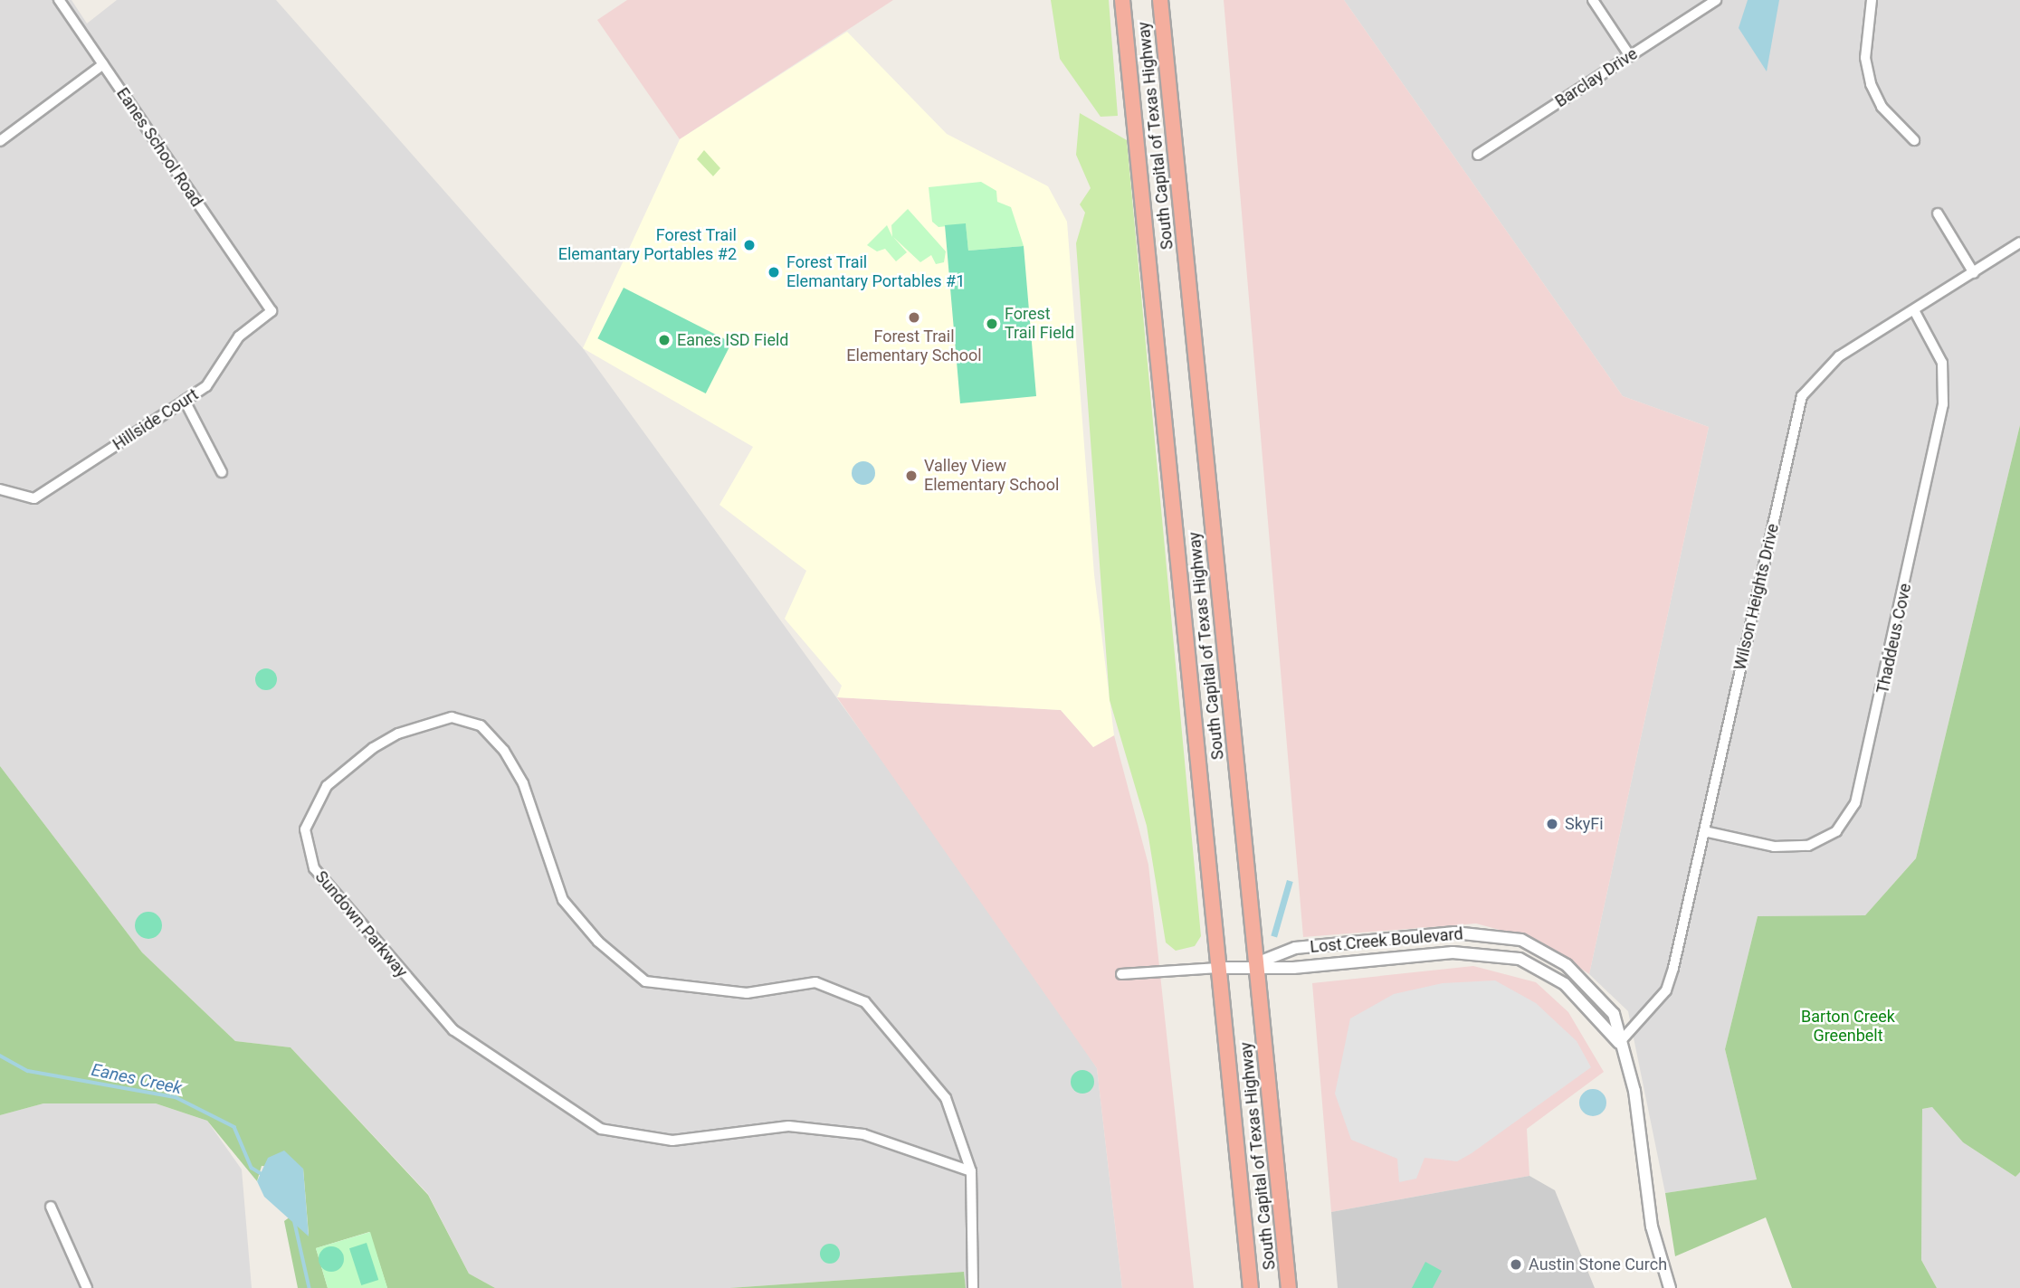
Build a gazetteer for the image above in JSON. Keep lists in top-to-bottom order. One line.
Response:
{"streets":{"highway":["South Capital of Texas Highway"],"street":["Barclay Drive","Eanes School Road","Hillside Court","Wilson Heights Drive","Thaddeus Cove","Sundown Parkway","Lost Creek Boulevard"]},"crossings":[["South Capital of Texas Highway","Lost Creek Boulevard"],["Eanes School Road","Hillside Court"],["Wilson Heights Drive","Thaddeus Cove"],["Wilson Heights Drive","Lost Creek Boulevard"]],"water":["Eanes Creek"],"parks":["Barton Creek Greenbelt"],"places":["Forest Trail Elemantary Portables #2","Forest Trail Elemantary Portables #1","Forest Trail Elementary School","Forest Trail Field","Eanes ISD Field","Valley View Elementary School","SkyFi","Austin Stone Curch"]}
